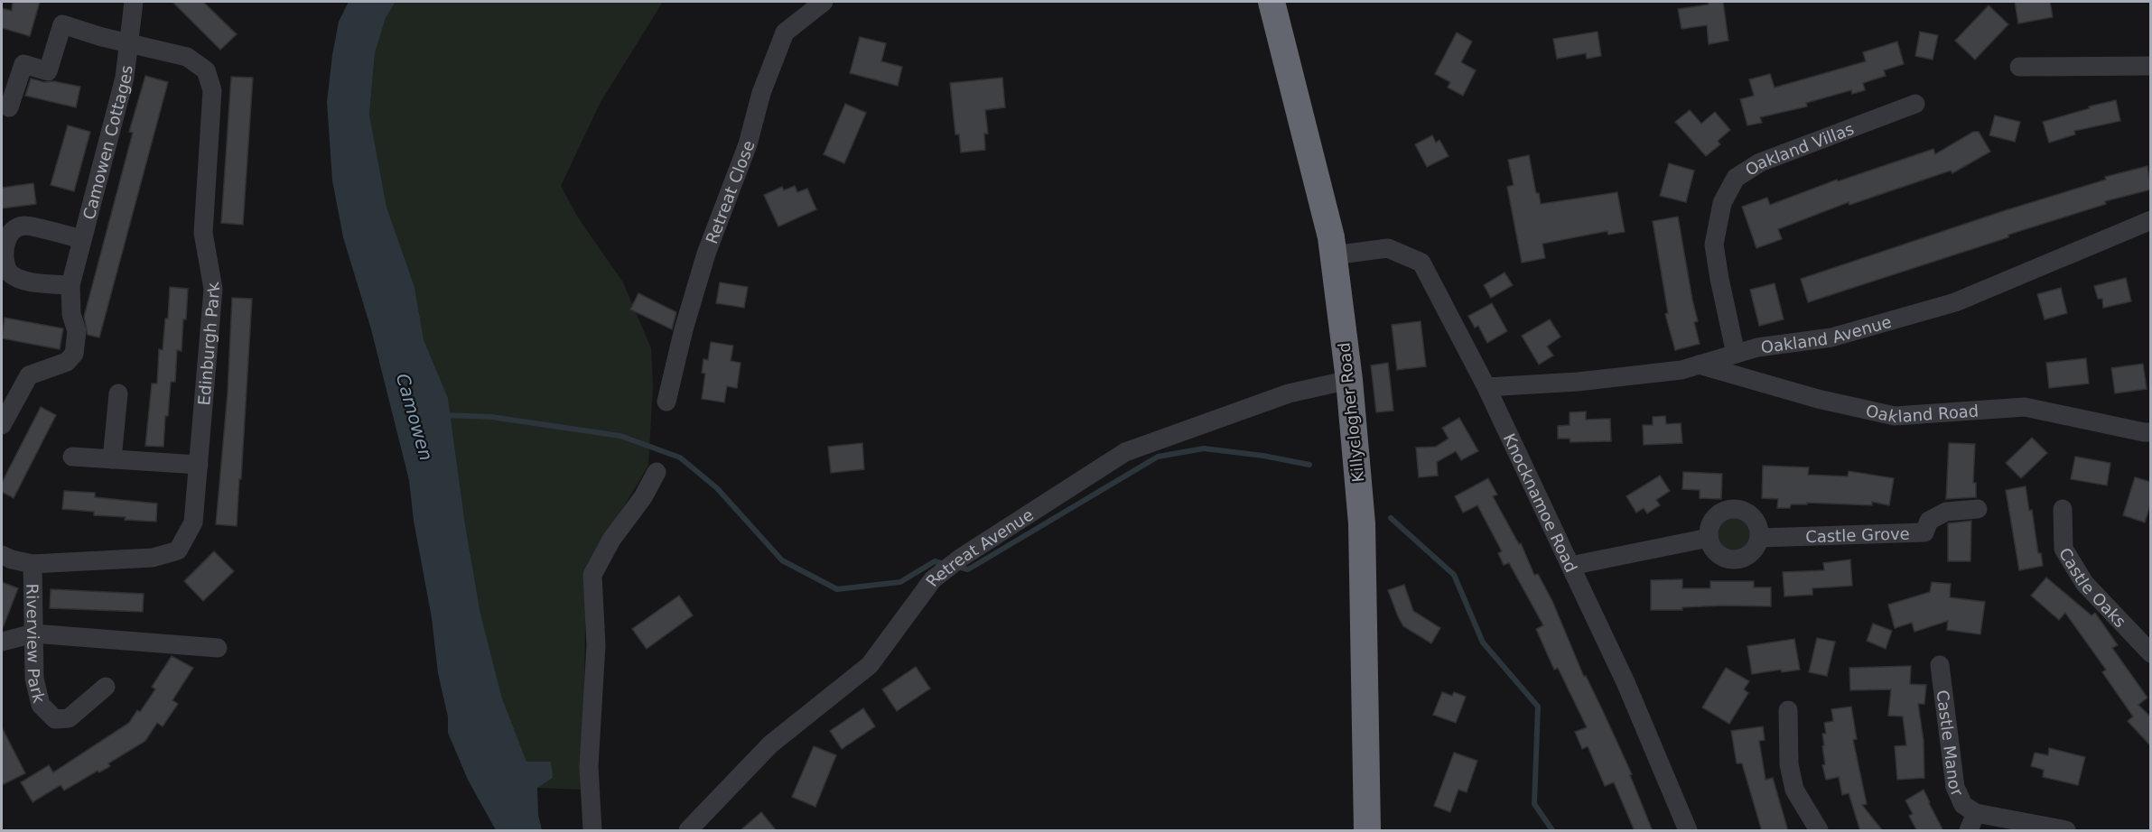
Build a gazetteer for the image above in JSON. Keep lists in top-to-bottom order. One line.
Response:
{"streets":{"highway":["Killyclogher Road"],"street":["Camowen Cottages","Oakland Villas","Retreat Close","Oakland Avenue","Edinburgh Park","Oakland Road","Knocknamoe Road","Castle Grove","Retreat Avenue","Castle Oaks","Riverview Park","Castle Manor"]},"crossings":[["Camowen Cottages","Edinburgh Park"],["Oakland Villas","Oakland Avenue"],["Oakland Avenue","Oakland Road"],["Oakland Avenue","Knocknamoe Road"],["Edinburgh Park","Riverview Park"],["Killyclogher Road","Knocknamoe Road"],["Killyclogher Road","Retreat Avenue"]],"water":["Camowen"]}
